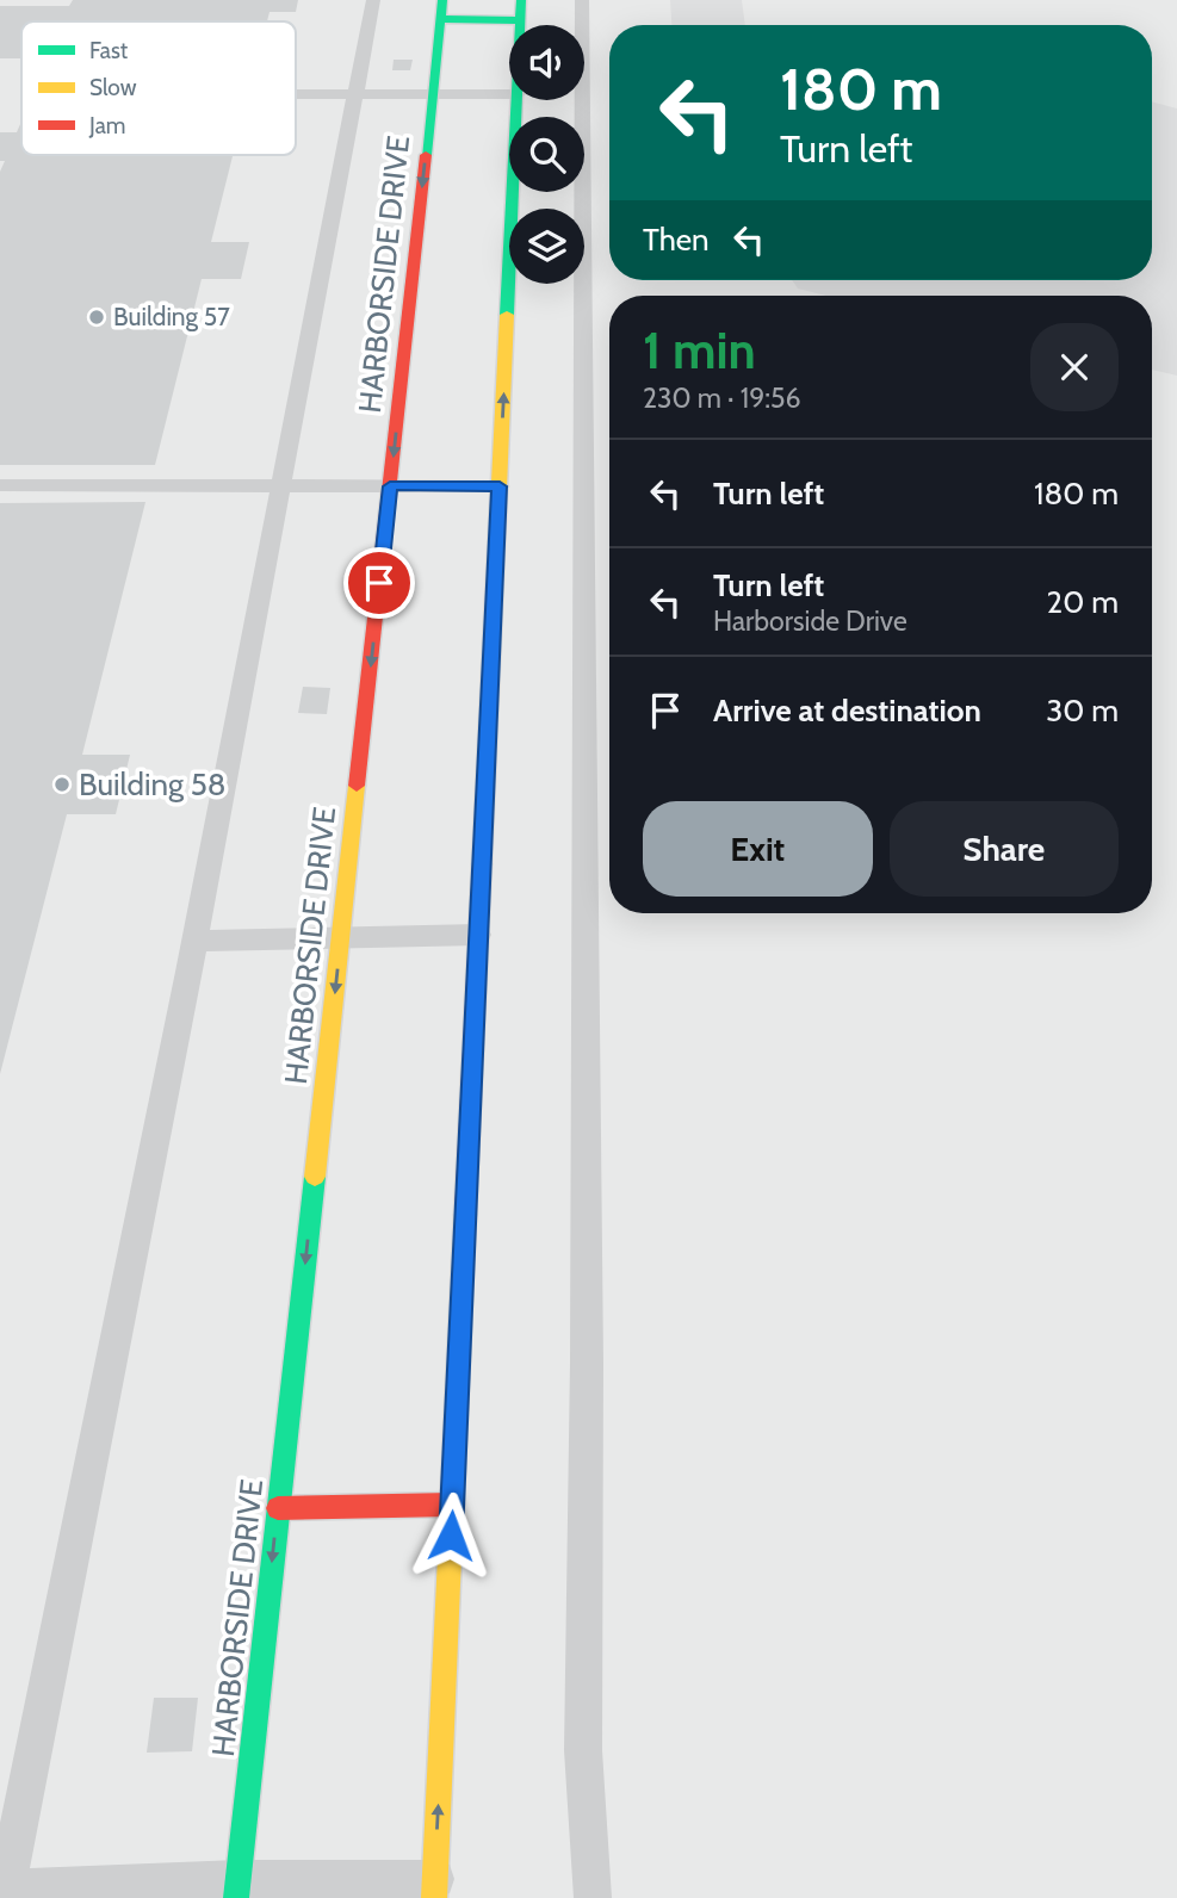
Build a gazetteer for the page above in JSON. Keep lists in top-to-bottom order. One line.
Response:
{"streets":{"street":["HARBORSIDE DRIVE"]},"places":["Building 57","Building 58"],"legend":["Fast","Slow","Jam"],"page":{"turn":["180 m","Turn left"],"then":"Then","heading":["1 min","230 m · 19:56"],"list":[{"name":"Turn left","value":"180 m"},{"name":"Turn left","note":"Harborside Drive","value":"20 m"},{"name":"Arrive at destination","value":"30 m"}],"buttons":["Exit","Share"]}}
